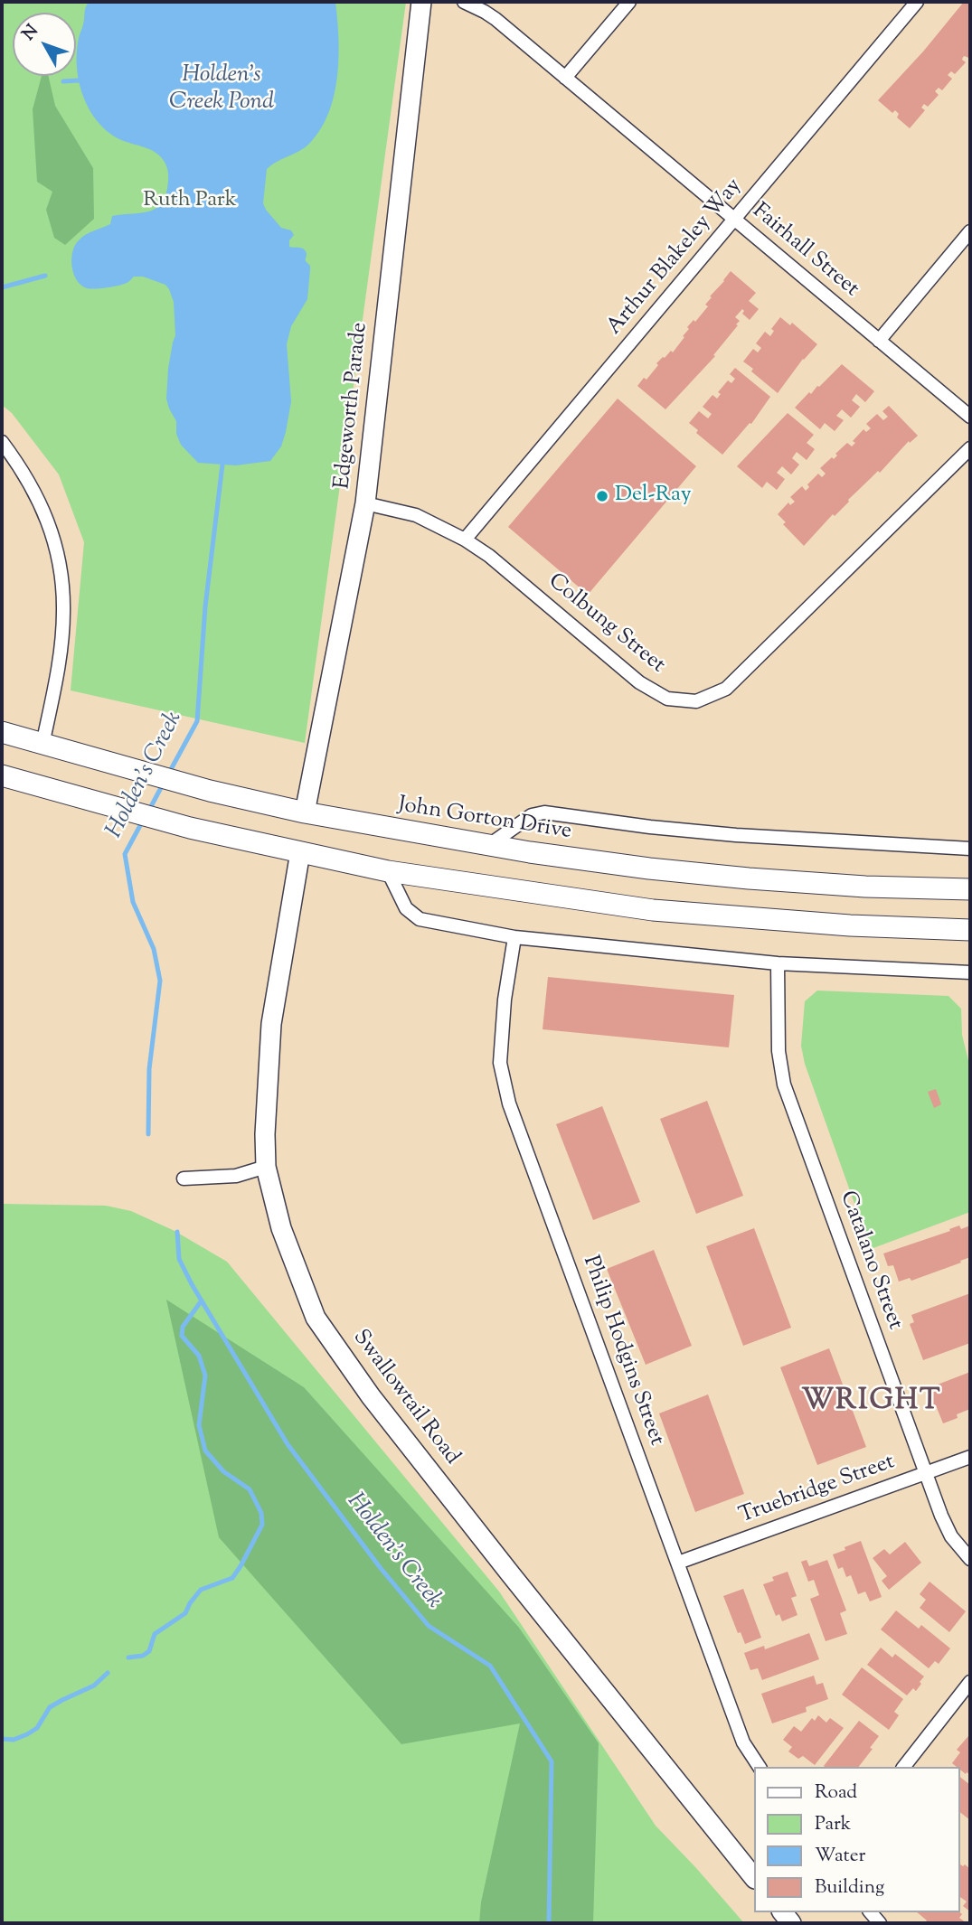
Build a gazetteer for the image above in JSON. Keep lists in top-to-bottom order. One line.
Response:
{"streets":{"main road":["John Gorton Drive"],"street":["Fairhall Street","Arthur Blakeley Way","Edgeworth Parade","Colbung Street","Catalano Street","Philip Hodgins Street","Swallowtail Road","Truebridge Street"]},"crossings":[["Fairhall Street","Arthur Blakeley Way"],["Arthur Blakeley Way","Colbung Street"],["Edgeworth Parade","Colbung Street"],["Edgeworth Parade","John Gorton Drive"],["Catalano Street","Truebridge Street"],["Philip Hodgins Street","Truebridge Street"]],"districts":["WRIGHT"],"water":["Holden's Creek Pond","Holden's Creek"],"parks":["Ruth Park"],"places":["Del-Ray"],"legend":["Road","Park","Water","Building"],"north":"top left"}
